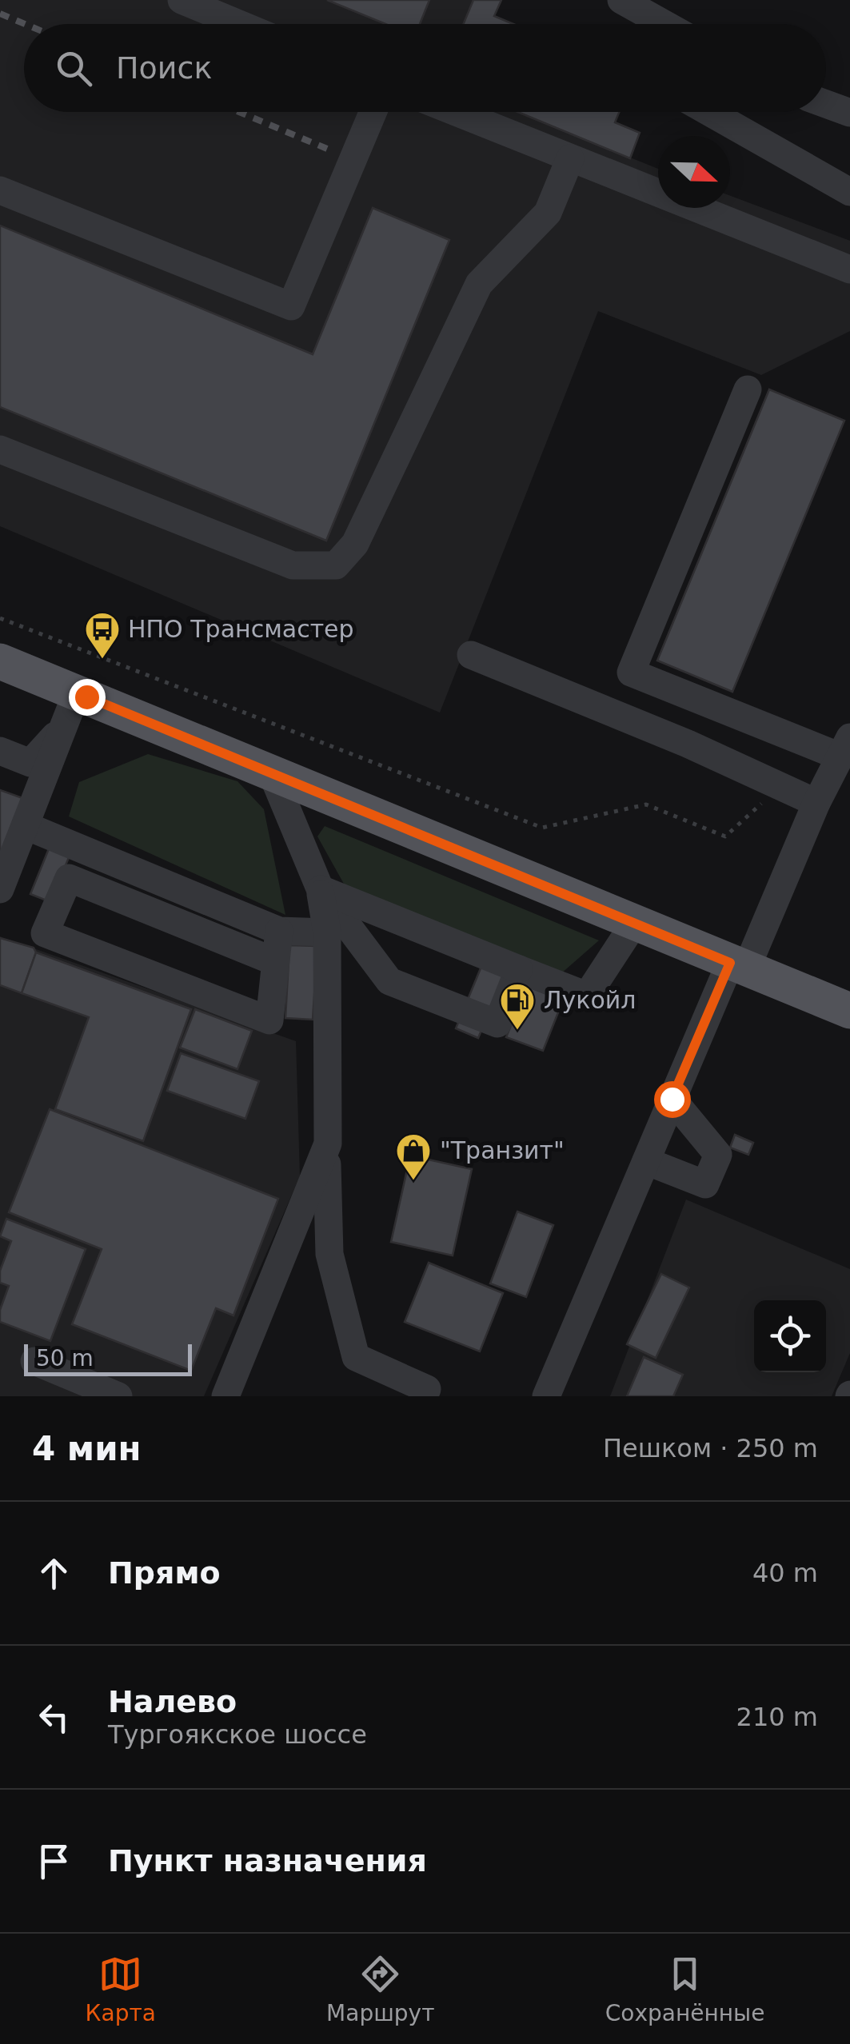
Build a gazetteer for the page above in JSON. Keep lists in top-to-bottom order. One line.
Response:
{"places":{"bus stop":["НПО Трансмастер"],"fuel station":["Лукойл"],"shop":["\"Транзит\""]},"scale_bar":"50 m","north":"right","page":{"search":"Поиск","scale":"50 m","heading":["4 мин","Пешком · 250 m"],"list":[["Прямо","40 m"],["Налево","Тургоякское шоссе","210 m"],"Пункт назначения"],"nav":["Карта","Маршрут","Сохранённые"]}}
